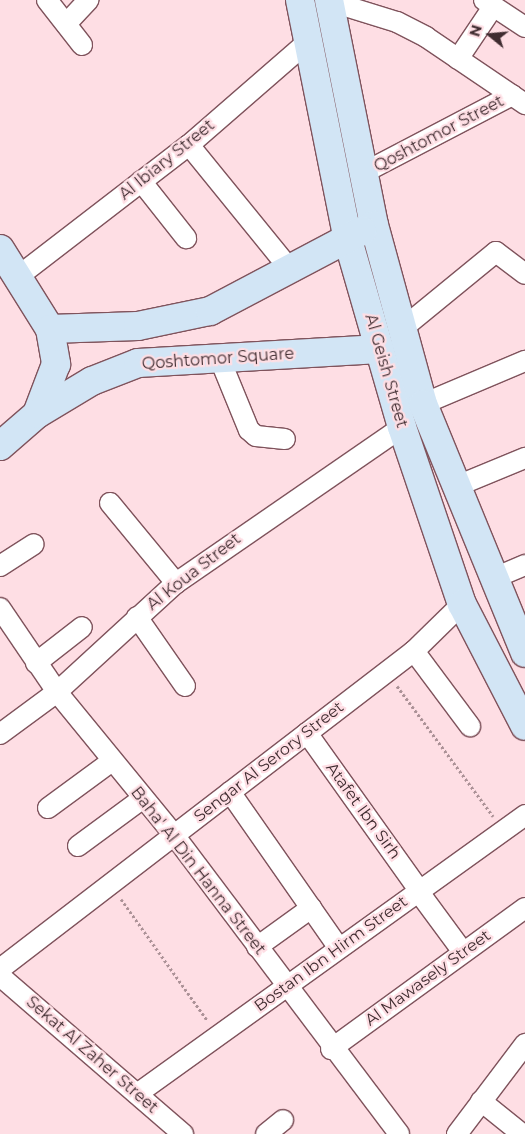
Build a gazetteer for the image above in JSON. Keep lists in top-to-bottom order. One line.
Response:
{"streets":{"main road":["Qoshtomor Square","Al Geish Street"],"street":["Qoshtomor Street","Al Ibiary Street","Al Koua Street","Sengar Al Serory Street","Atafet Ibn Sirh","Baha' Al Din Hanna Street","Bostan Ibn Hirm Street","Al Mawasely Street","Sekat Al Zaher Street"]},"crossings":[["Qoshtomor Street","Al Geish Street"],["Al Ibiary Street","Al Geish Street"],["Qoshtomor Square","Al Geish Street"],["Al Geish Street","Al Koua Street"],["Al Geish Street","Sengar Al Serory Street"],["Al Koua Street","Baha' Al Din Hanna Street"],["Sengar Al Serory Street","Atafet Ibn Sirh"],["Sengar Al Serory Street","Baha' Al Din Hanna Street"],["Atafet Ibn Sirh","Bostan Ibn Hirm Street"],["Atafet Ibn Sirh","Al Mawasely Street"],["Baha' Al Din Hanna Street","Bostan Ibn Hirm Street"],["Baha' Al Din Hanna Street","Al Mawasely Street"],["Bostan Ibn Hirm Street","Sekat Al Zaher Street"]],"north":"left"}
